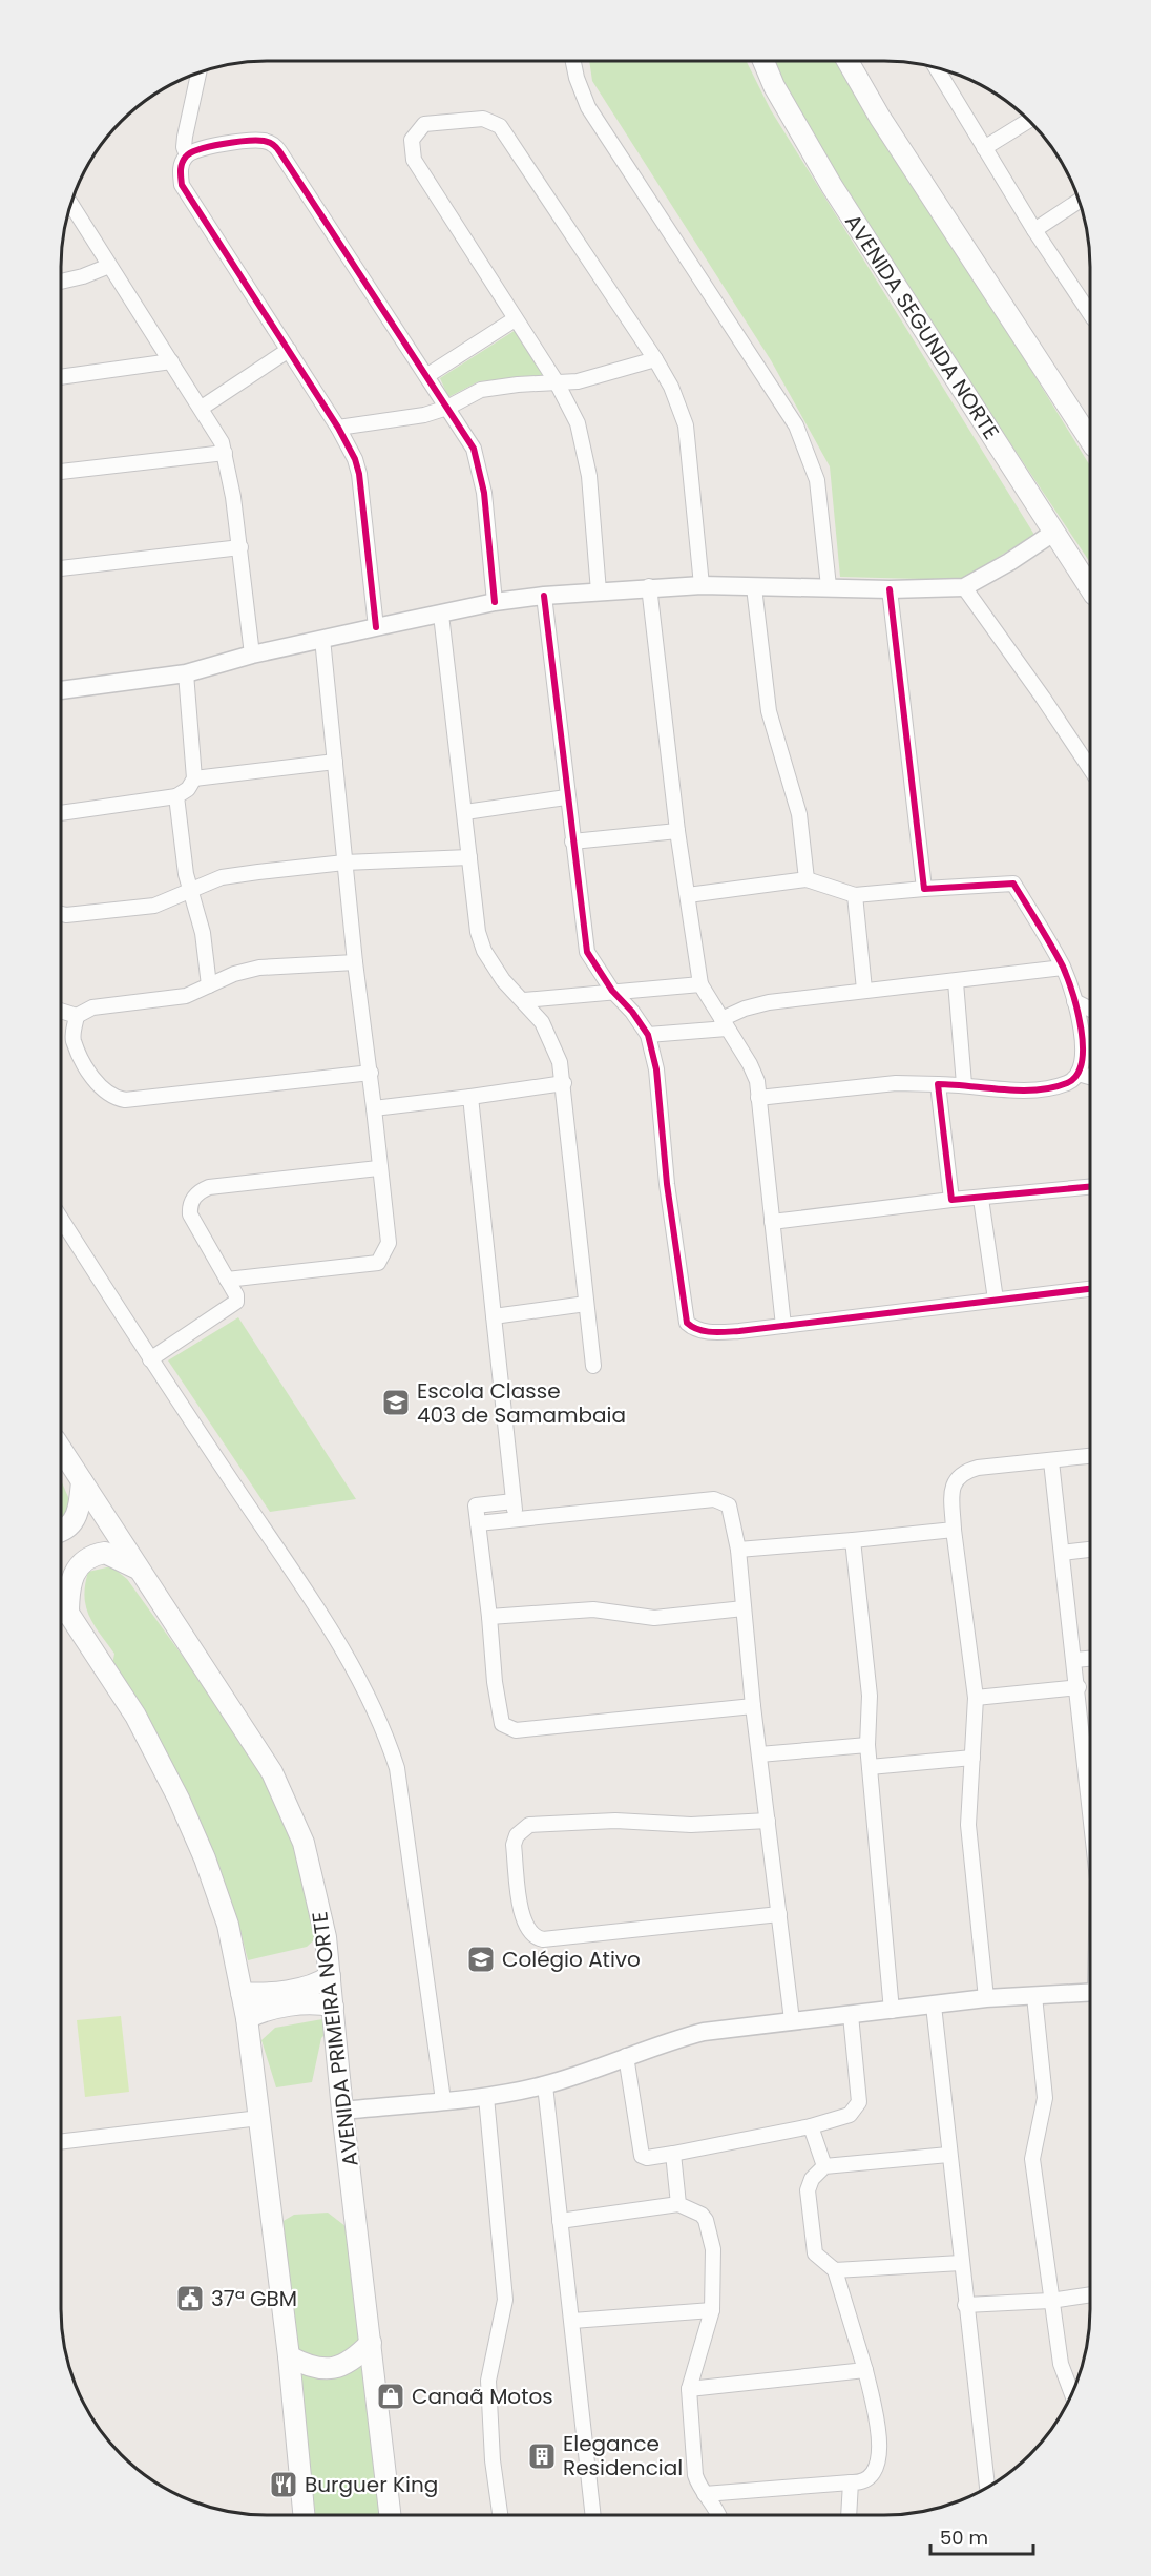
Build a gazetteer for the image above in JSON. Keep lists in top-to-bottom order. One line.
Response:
{"streets":{"main road":["AVENIDA SEGUNDA NORTE","AVENIDA PRIMEIRA NORTE"]},"places":{"school or university":["Escola Classe 403 de Samambaia","Colégio Ativo"],"public building":["37ª GBM"],"shop":["Canaã Motos"],"building":["Elegance Residencial"],"restaurant":["Burguer King"]},"scale_bar":"50 m"}
